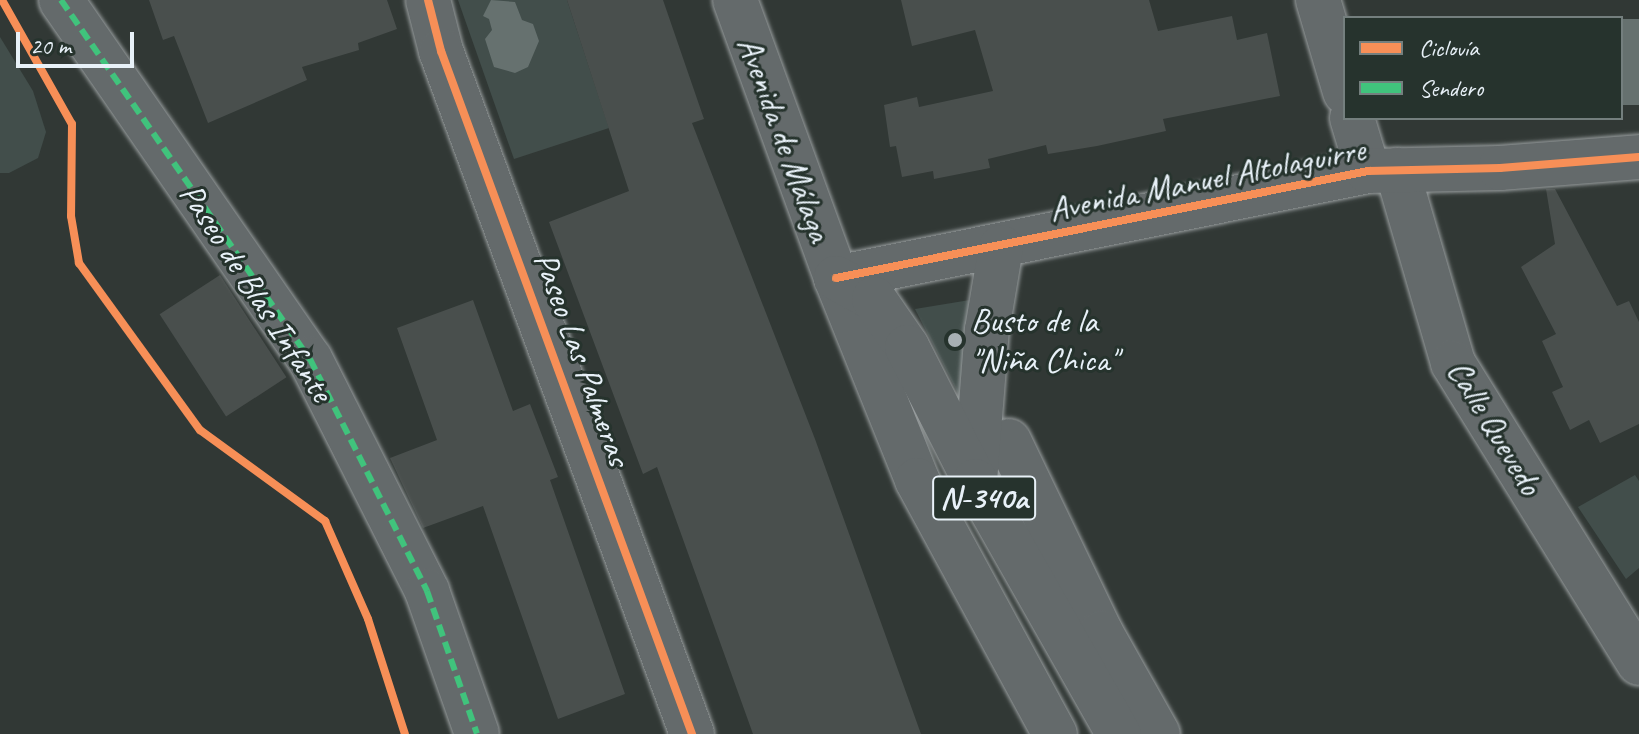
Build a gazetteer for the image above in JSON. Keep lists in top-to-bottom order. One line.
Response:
{"streets":{"street":["Avenida de Málaga","Avenida Manuel Altolaguirre","Paseo de Blas Infante","Paseo Las Palmeras","Calle Quevedo","N-340a"]},"crossings":[["Avenida de Málaga","Avenida Manuel Altolaguirre"],["Avenida Manuel Altolaguirre","Calle Quevedo"]],"places":["Busto de la \"Niña Chica\""],"legend":["Ciclovía","Sendero"],"scale_bar":"20 m"}
